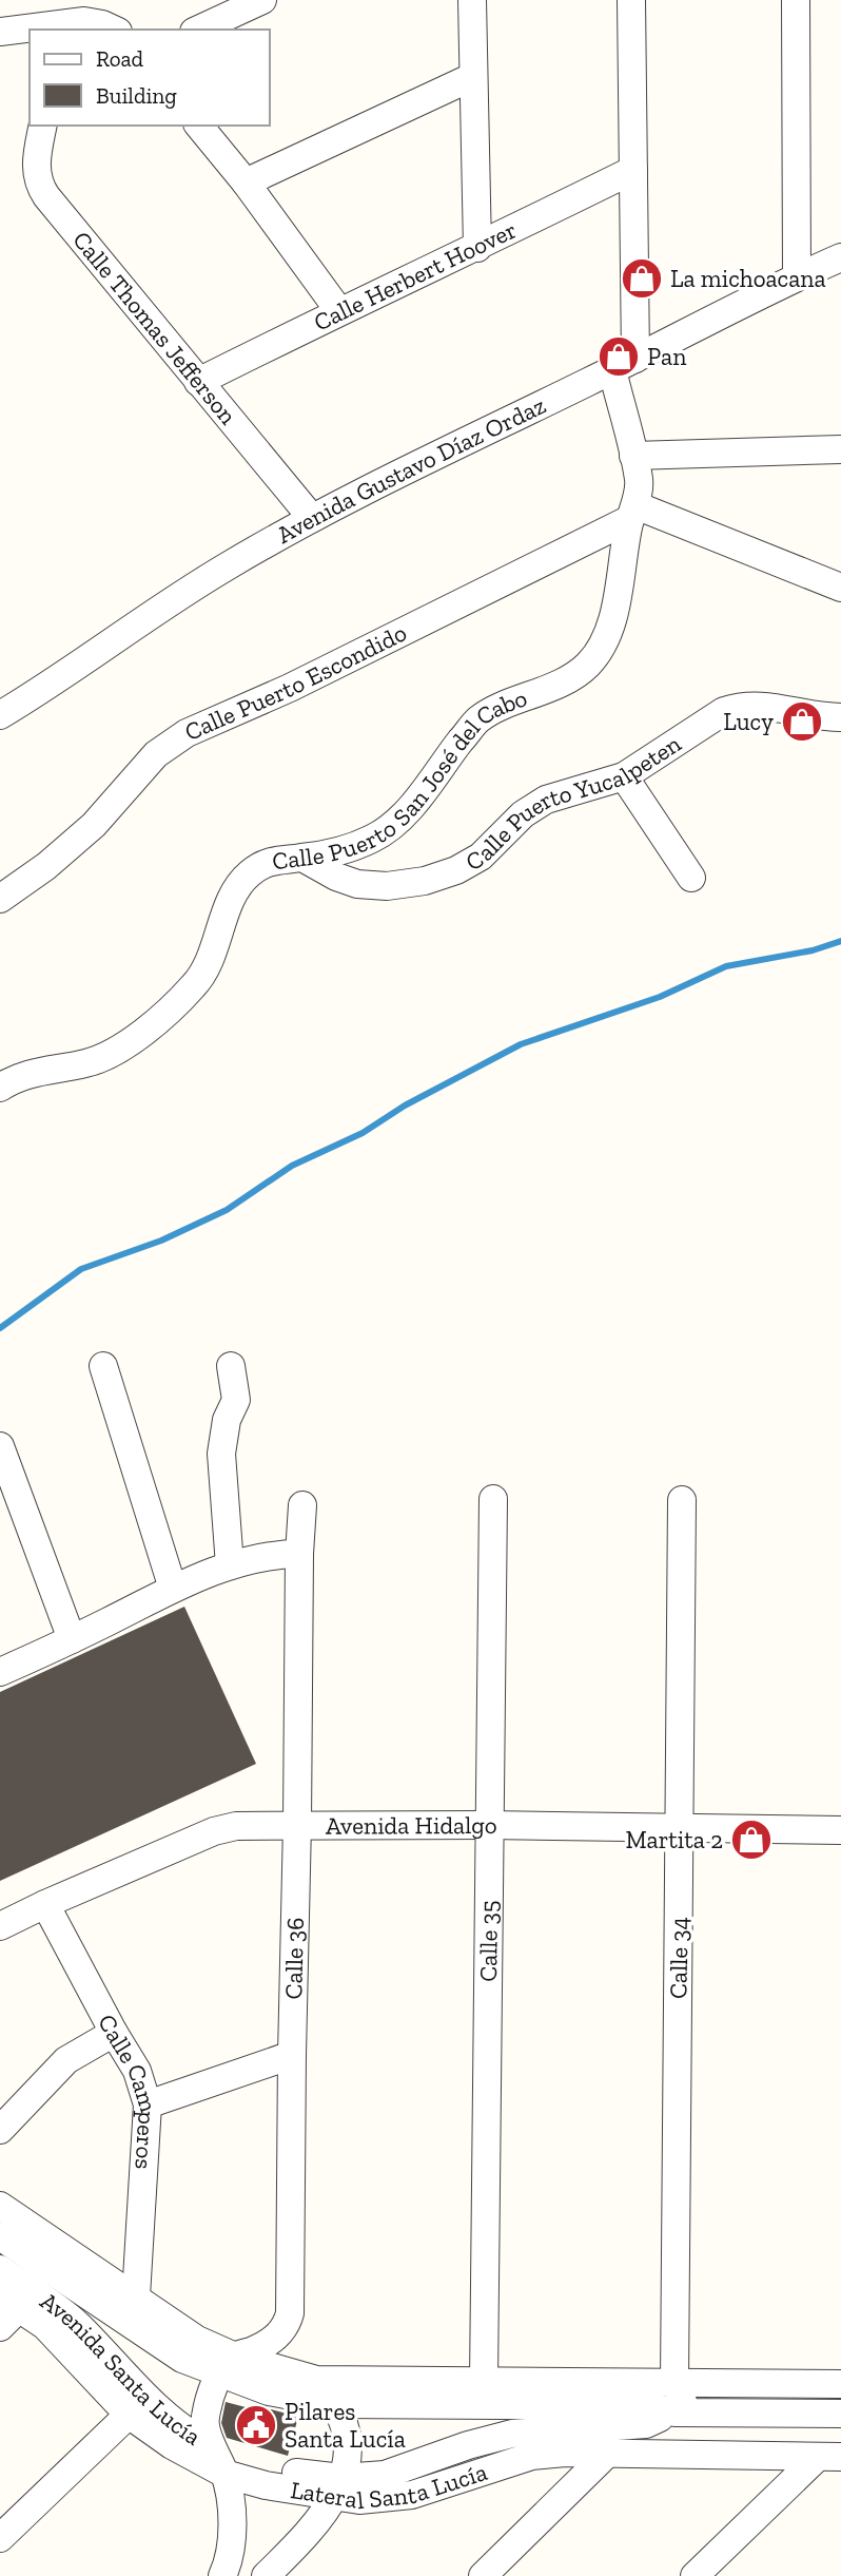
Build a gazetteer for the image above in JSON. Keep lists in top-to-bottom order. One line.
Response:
{"streets":{"street":["Calle Herbert Hoover","Calle Thomas Jefferson","Avenida Gustavo Díaz Ordaz","Calle Puerto Escondido","Calle Puerto San José del Cabo","Calle Puerto Yucalpeten","Avenida Hidalgo","Calle 35","Calle 36","Calle 34","Calle Camperos","Avenida Santa Lucía","Lateral Santa Lucía"]},"crossings":[["Calle Herbert Hoover","Calle Thomas Jefferson"],["Calle Herbert Hoover","Calle Puerto San José del Cabo"],["Calle Thomas Jefferson","Avenida Gustavo Díaz Ordaz"],["Avenida Gustavo Díaz Ordaz","Calle Puerto San José del Cabo"],["Calle Puerto Escondido","Calle Puerto San José del Cabo"],["Calle Puerto San José del Cabo","Calle Puerto Yucalpeten"],["Avenida Hidalgo","Calle 35"],["Avenida Hidalgo","Calle 36"],["Avenida Hidalgo","Calle 34"],["Avenida Hidalgo","Calle Camperos"],["Calle 36","Avenida Santa Lucía"],["Calle 34","Avenida Santa Lucía"],["Avenida Santa Lucía","Lateral Santa Lucía"]],"places":{"shop":["La michoacana","Pan","Lucy","Martita 2"],"public building":["Pilares Santa Lucía"]},"legend":["Road","Building"]}
